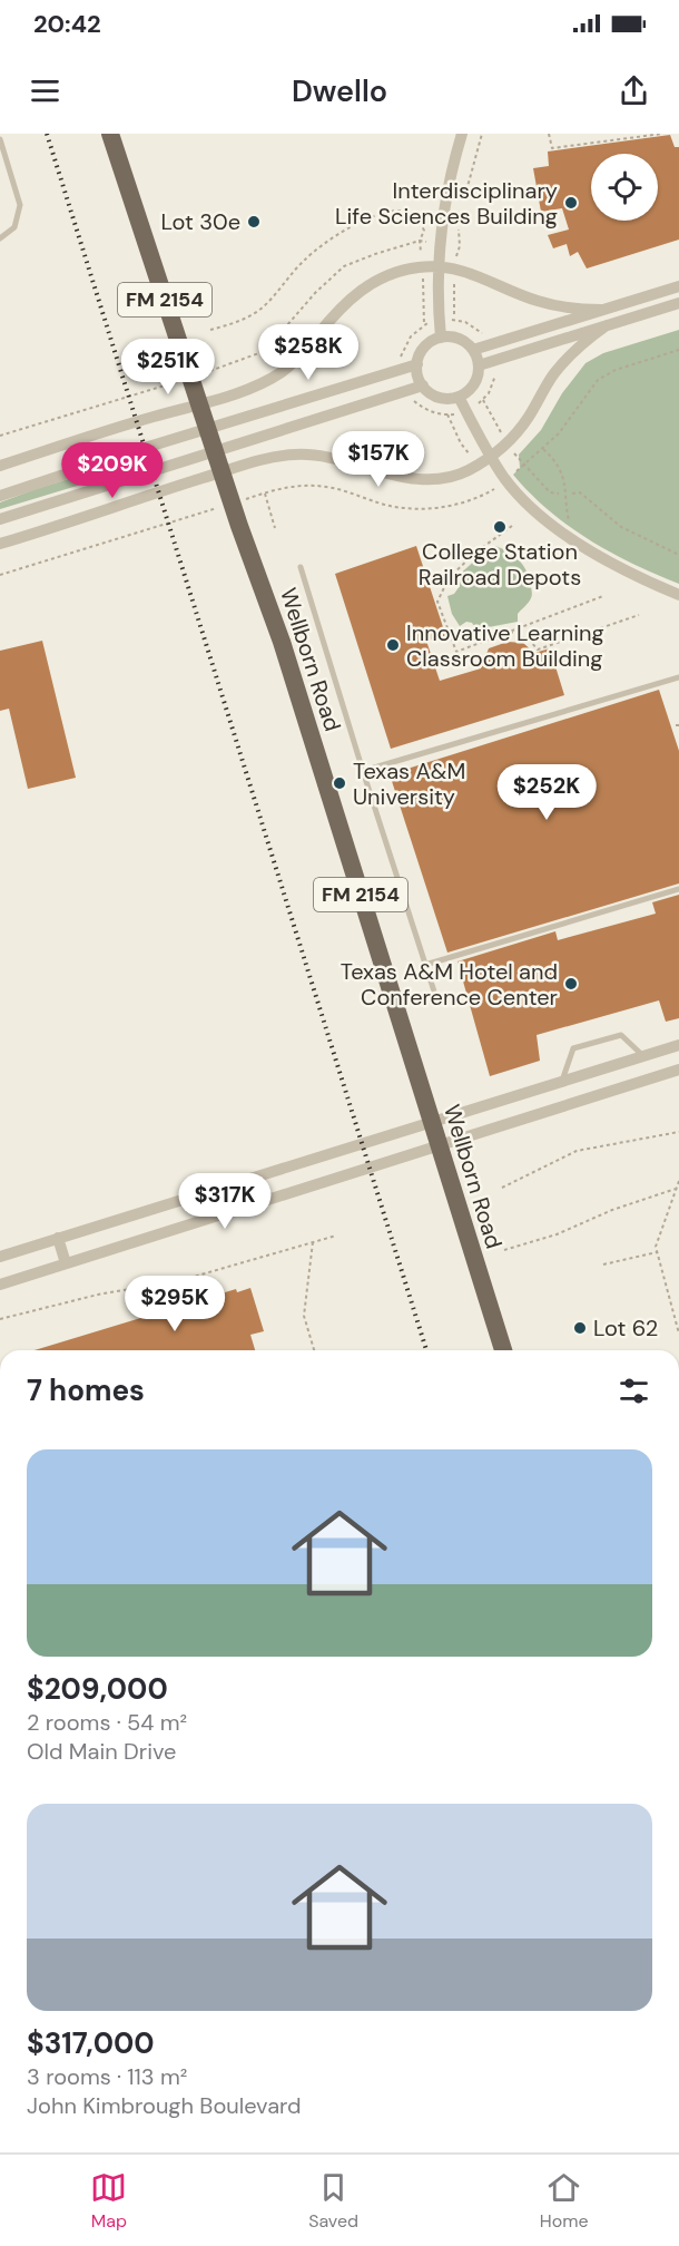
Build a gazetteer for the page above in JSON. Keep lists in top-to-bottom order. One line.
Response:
{"streets":{"main road":["FM 2154","Wellborn Road"]},"places":["Interdisciplinary Life Sciences Building","Lot 30e","College Station Railroad Depots","Innovative Learning Classroom Building","Texas A&M University","Texas A&M Hotel and Conference Center","Lot 62"],"page":{"status":"20:42","header":"Dwello","price":["$258K","$251K","$157K","$209K","$252K","$317K","$295K"],"heading":"7 homes","list":[{"name":"$209,000","note":"2 rooms · 54 m² · Old Main Drive"},{"name":"$317,000","note":"3 rooms · 113 m² · John Kimbrough Boulevard"}],"tabs":["Map","Saved","Home"]}}
